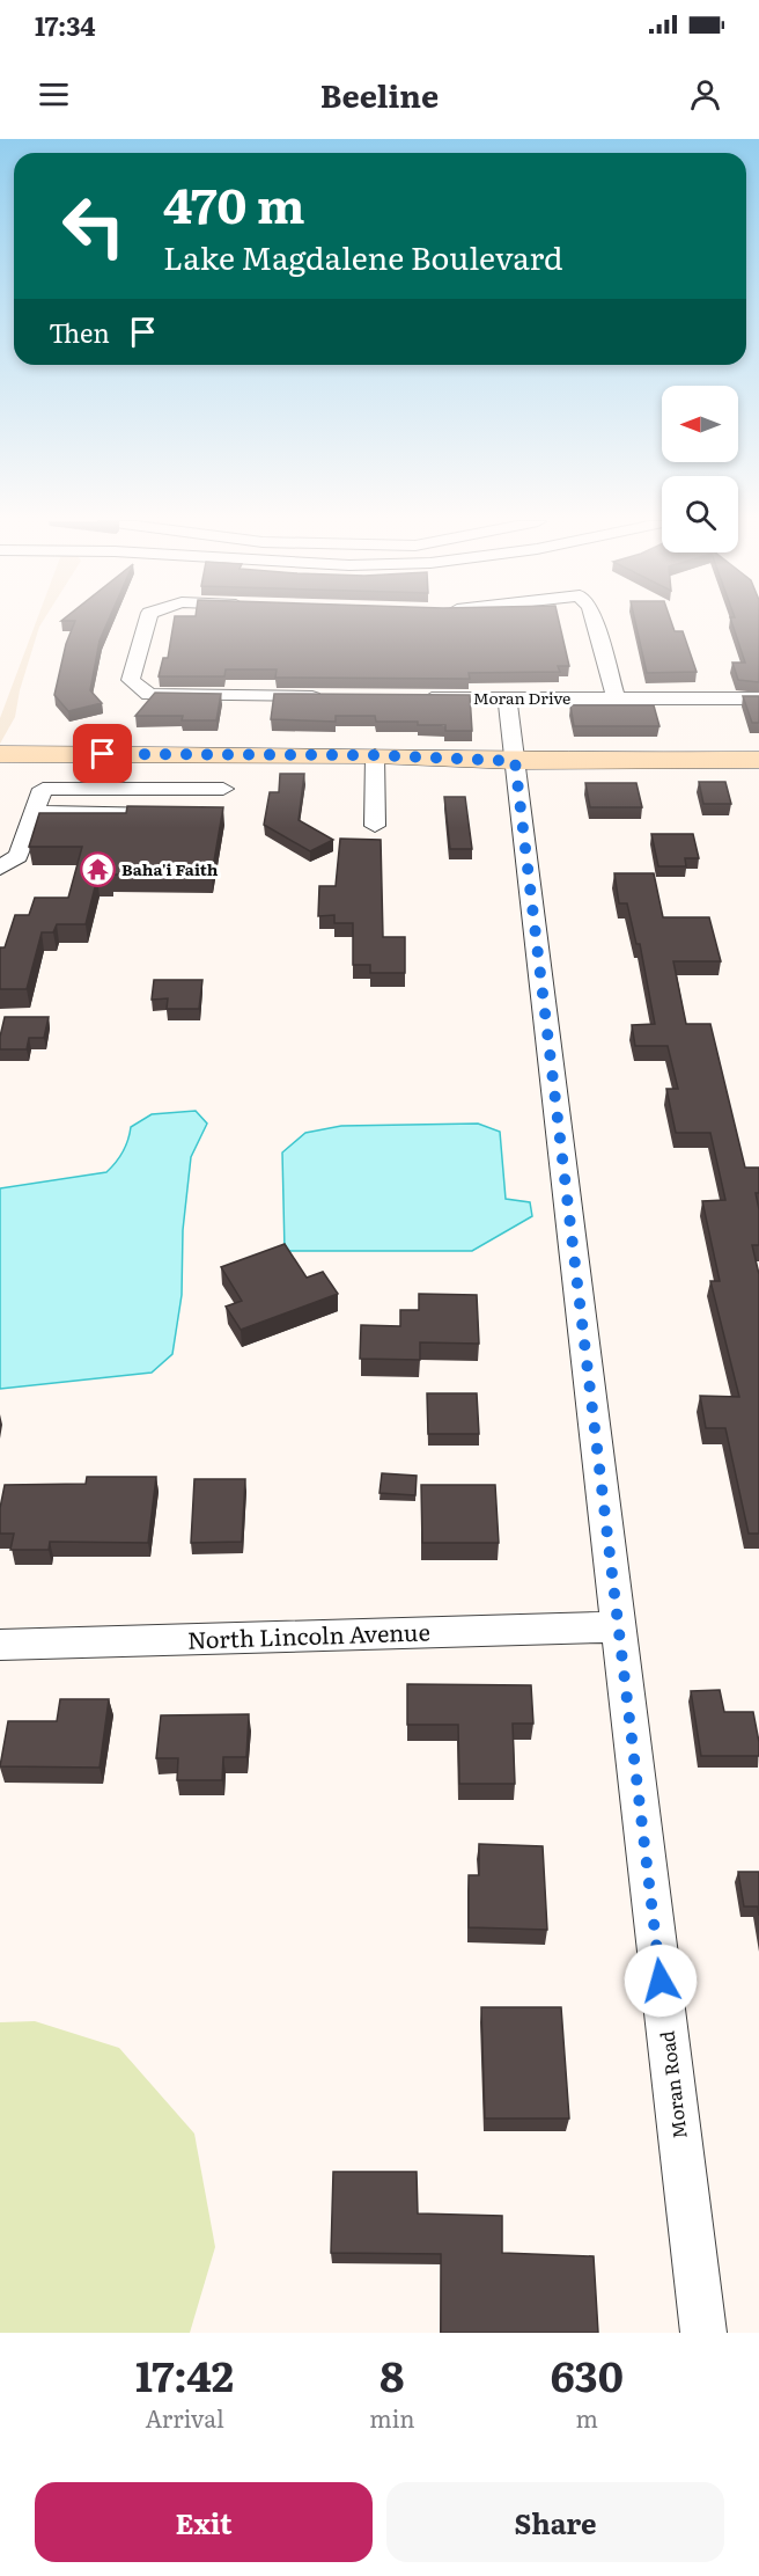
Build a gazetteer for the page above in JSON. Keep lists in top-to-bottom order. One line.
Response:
{"streets":{"street":["Moran Drive","North Lincoln Avenue","Moran Road"]},"crossings":[["Moran Drive","Moran Road"],["North Lincoln Avenue","Moran Road"]],"places":{"temple":["Baha'i Faith"]},"north":"left","page":{"status":"17:34","header":"Beeline","turn":["470 m","Lake Magdalene Boulevard"],"then":"Then","eta":["17:42","Arrival","8","min","630","m"],"buttons":["Exit","Share"]}}
